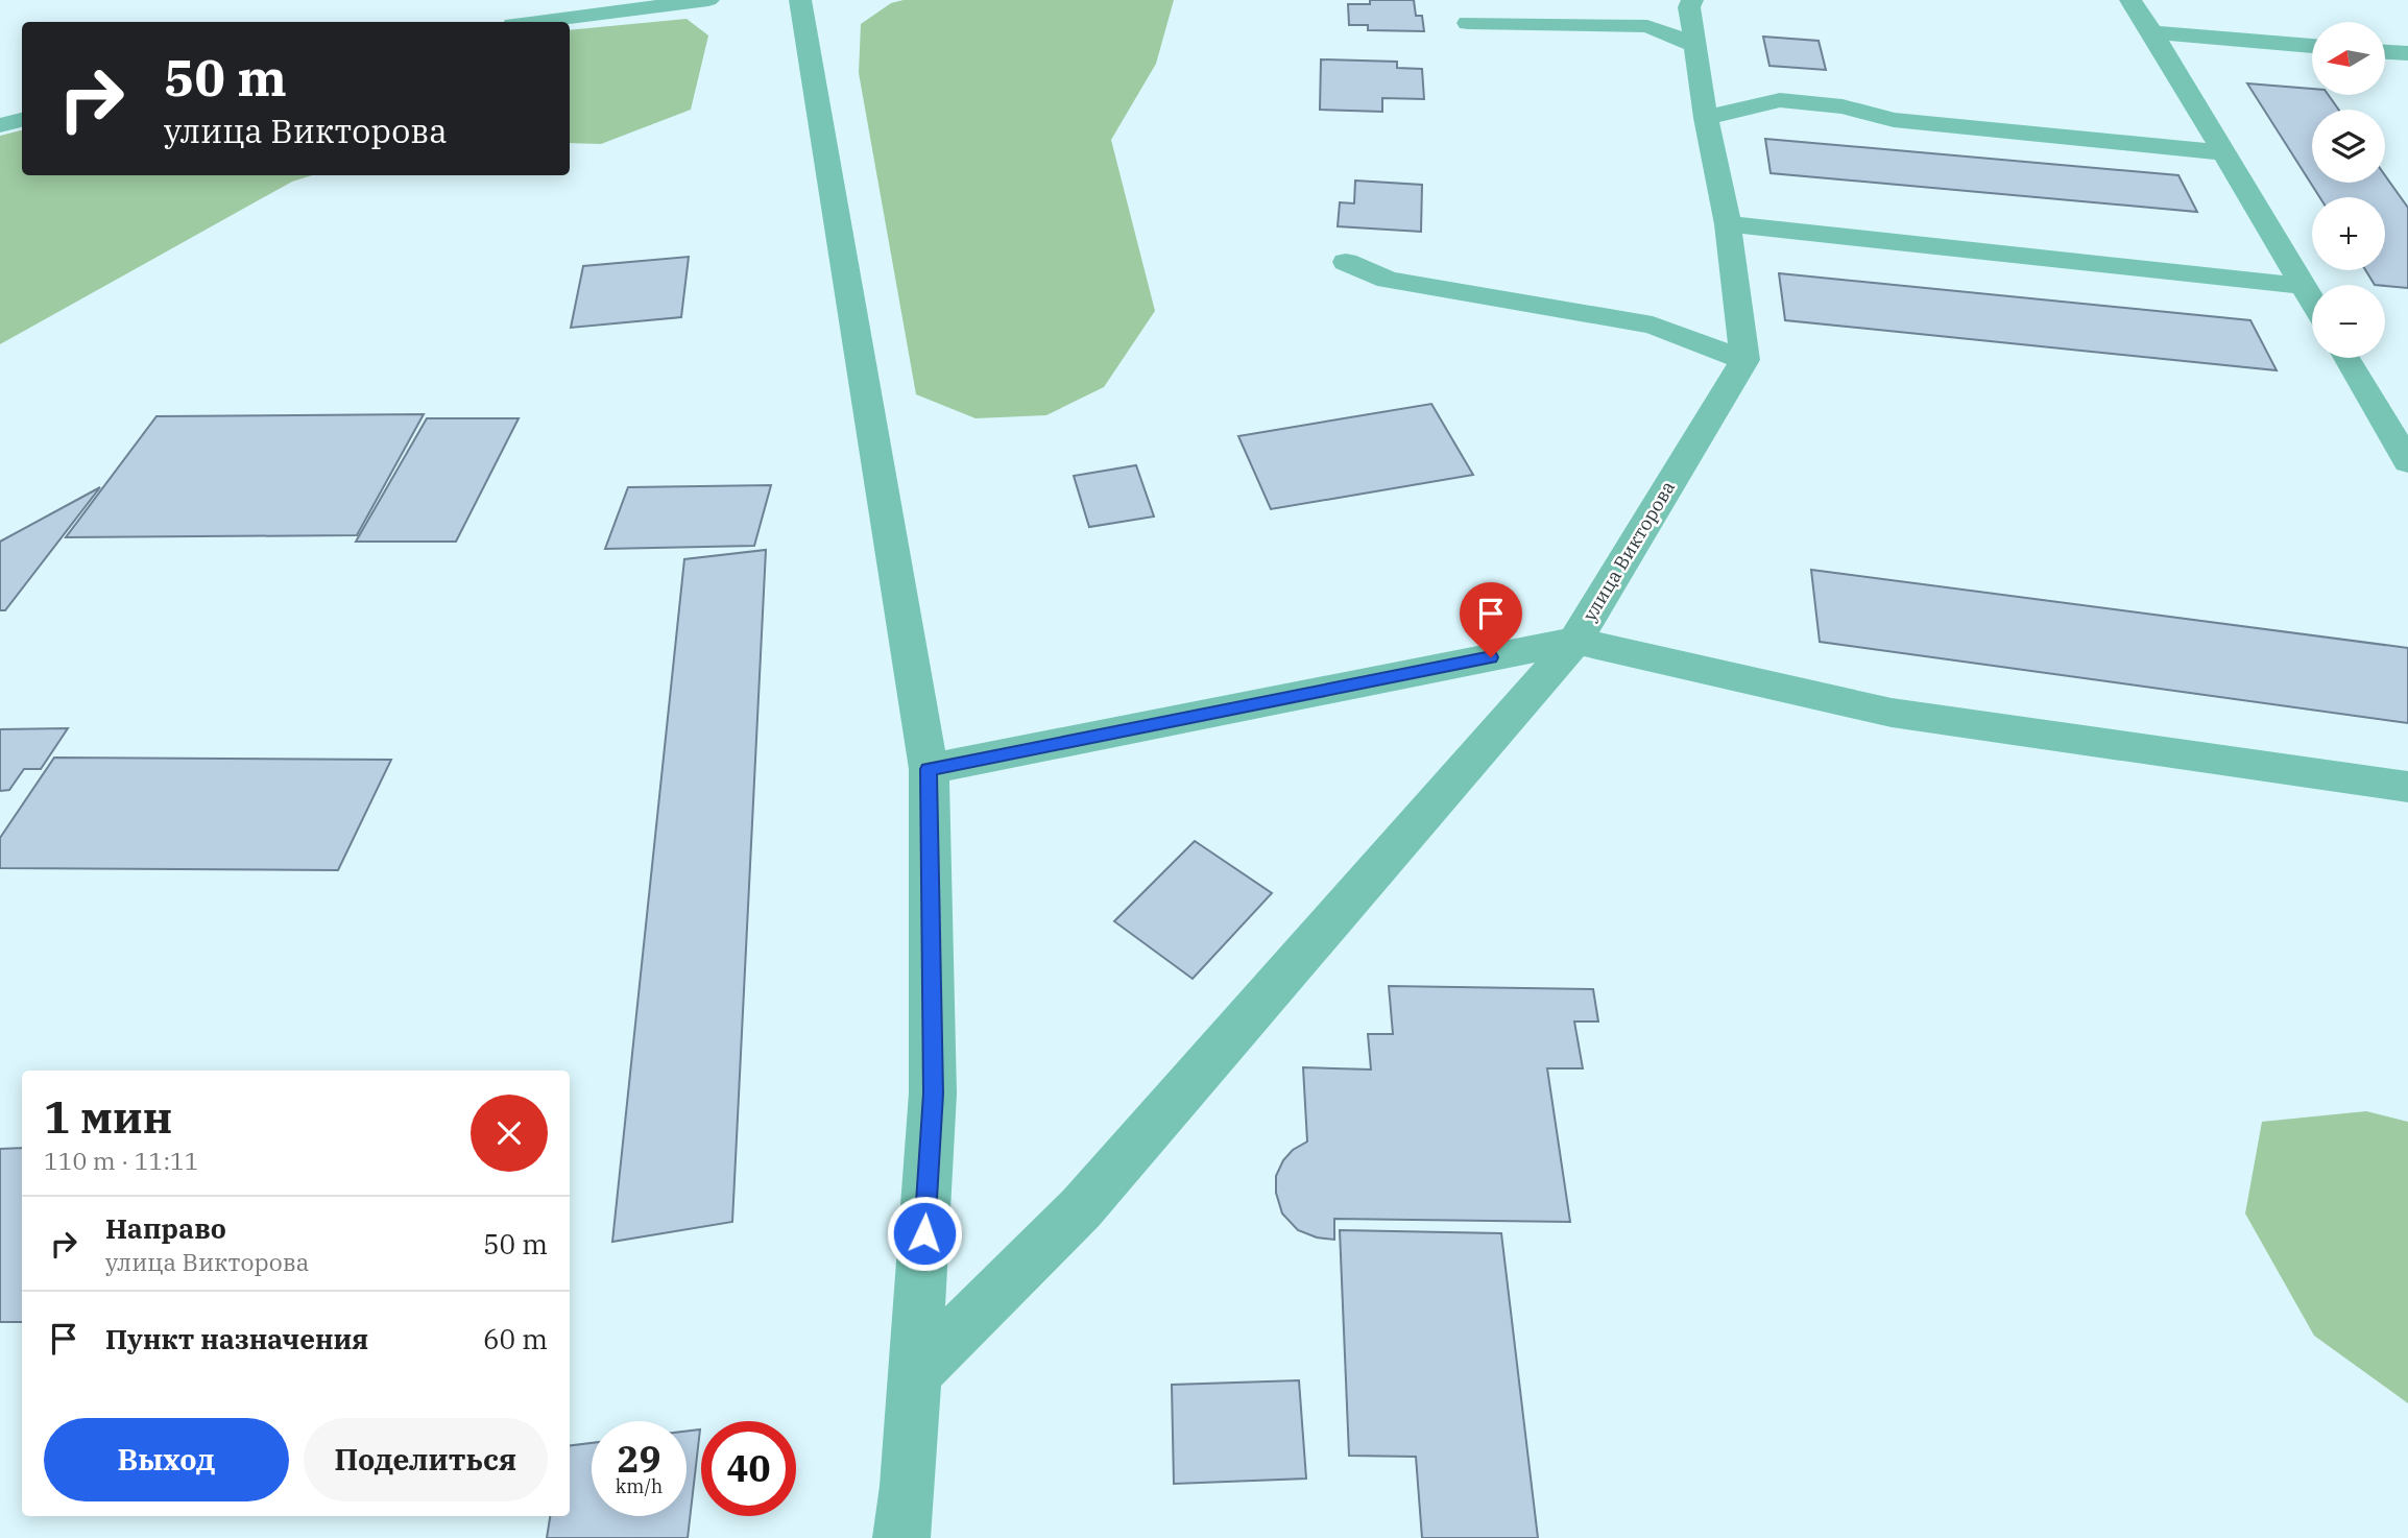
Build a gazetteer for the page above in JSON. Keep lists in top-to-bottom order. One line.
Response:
{"streets":{"street":["улица Викторова"]},"north":"left","page":{"map_buttons":["+","−"],"turn":["50 m","улица Викторова"],"heading":["1 мин","110 m · 11:11"],"list":[{"name":"Направо","note":"улица Викторова","value":"50 m"},{"name":"Пункт назначения","value":"60 m"}],"buttons":["Выход","Поделиться"],"speed":"29 km/h","limit":"40"}}
